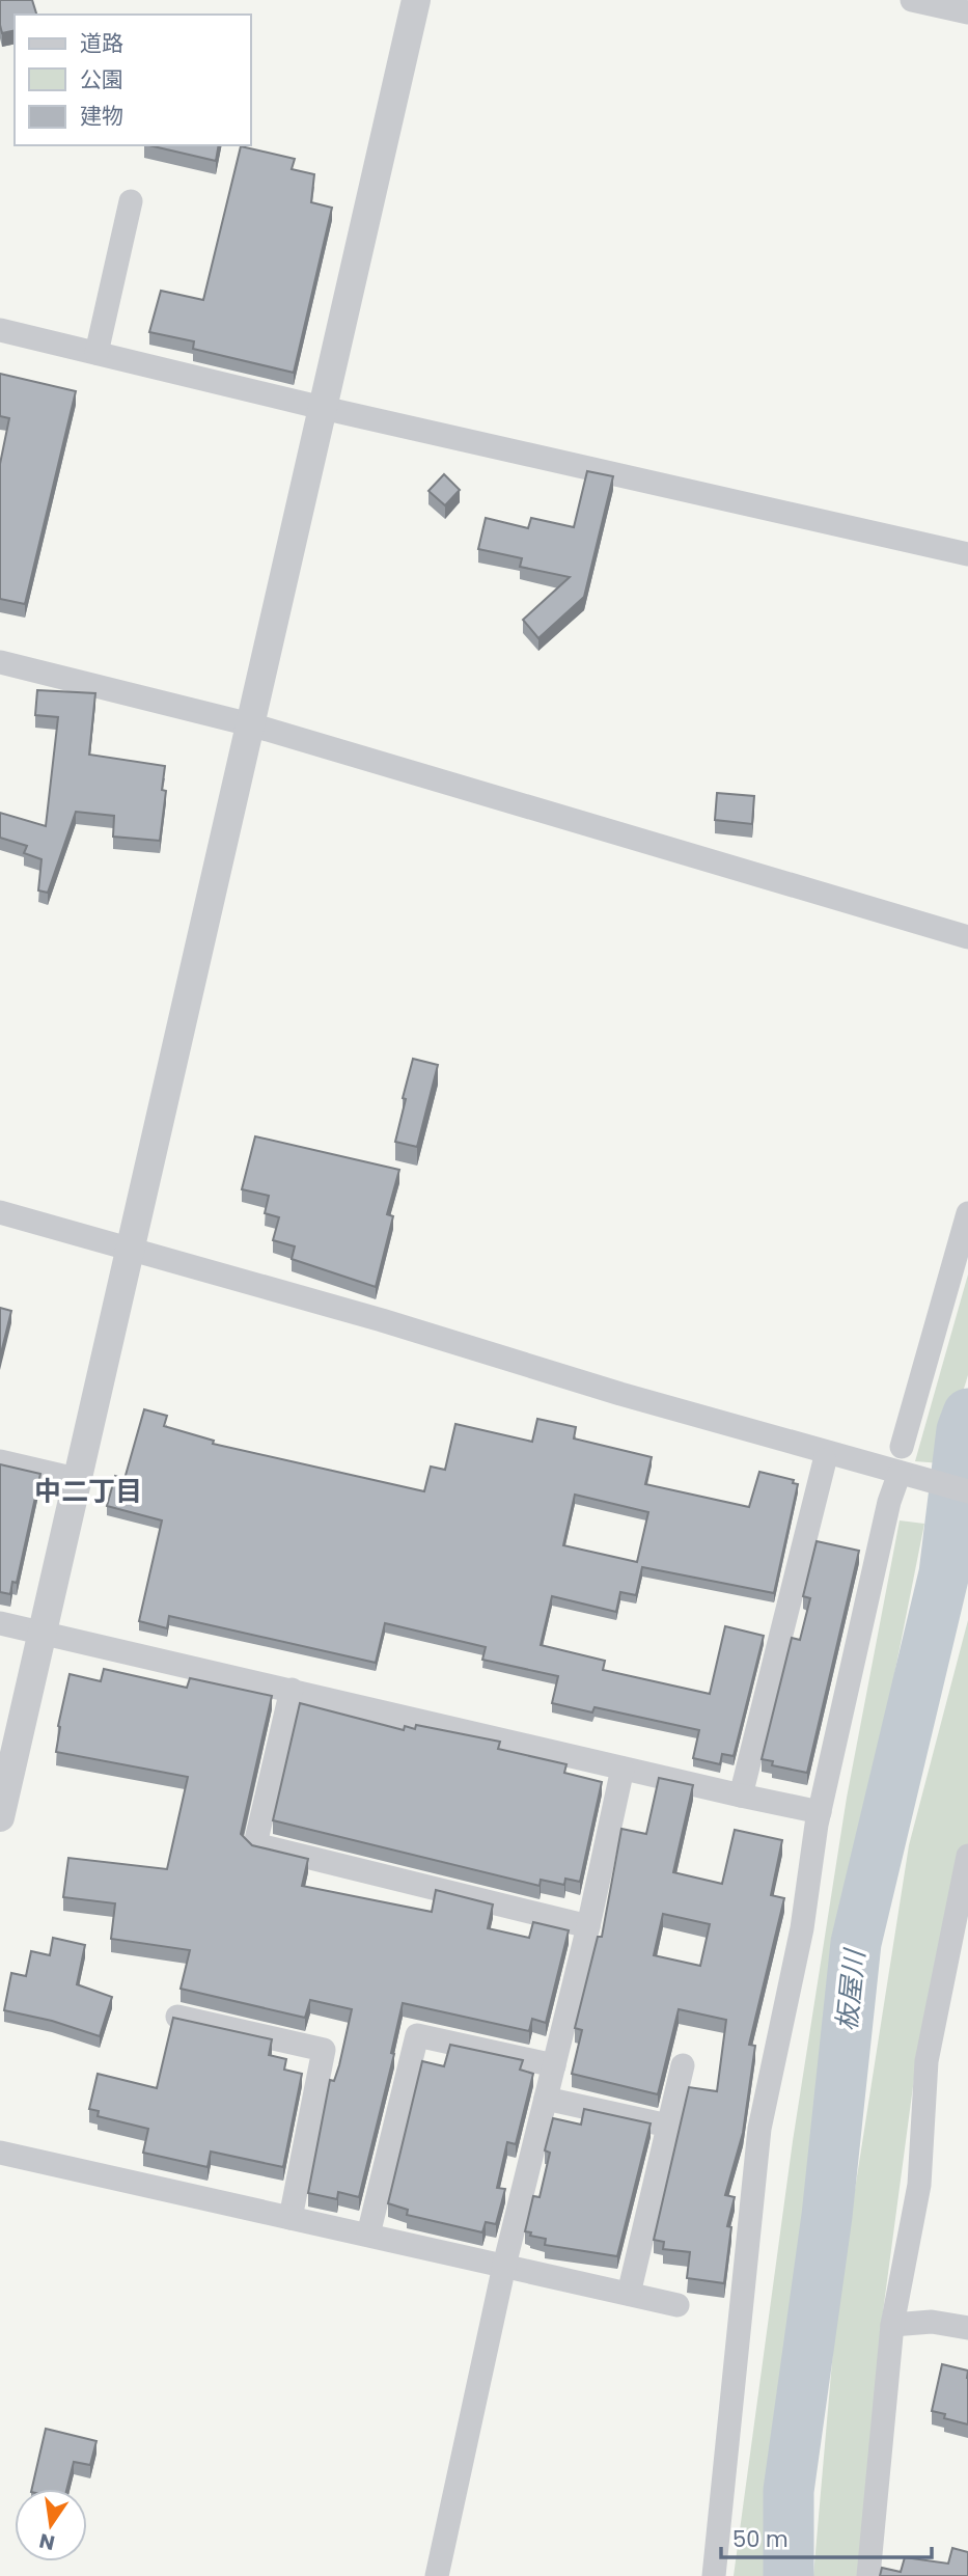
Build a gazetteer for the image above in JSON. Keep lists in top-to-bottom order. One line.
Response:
{"districts":["中二丁目"],"water":["板屋川"],"legend":["道路","公園","建物"],"scale_bar":"50 m","north":"bottom"}
